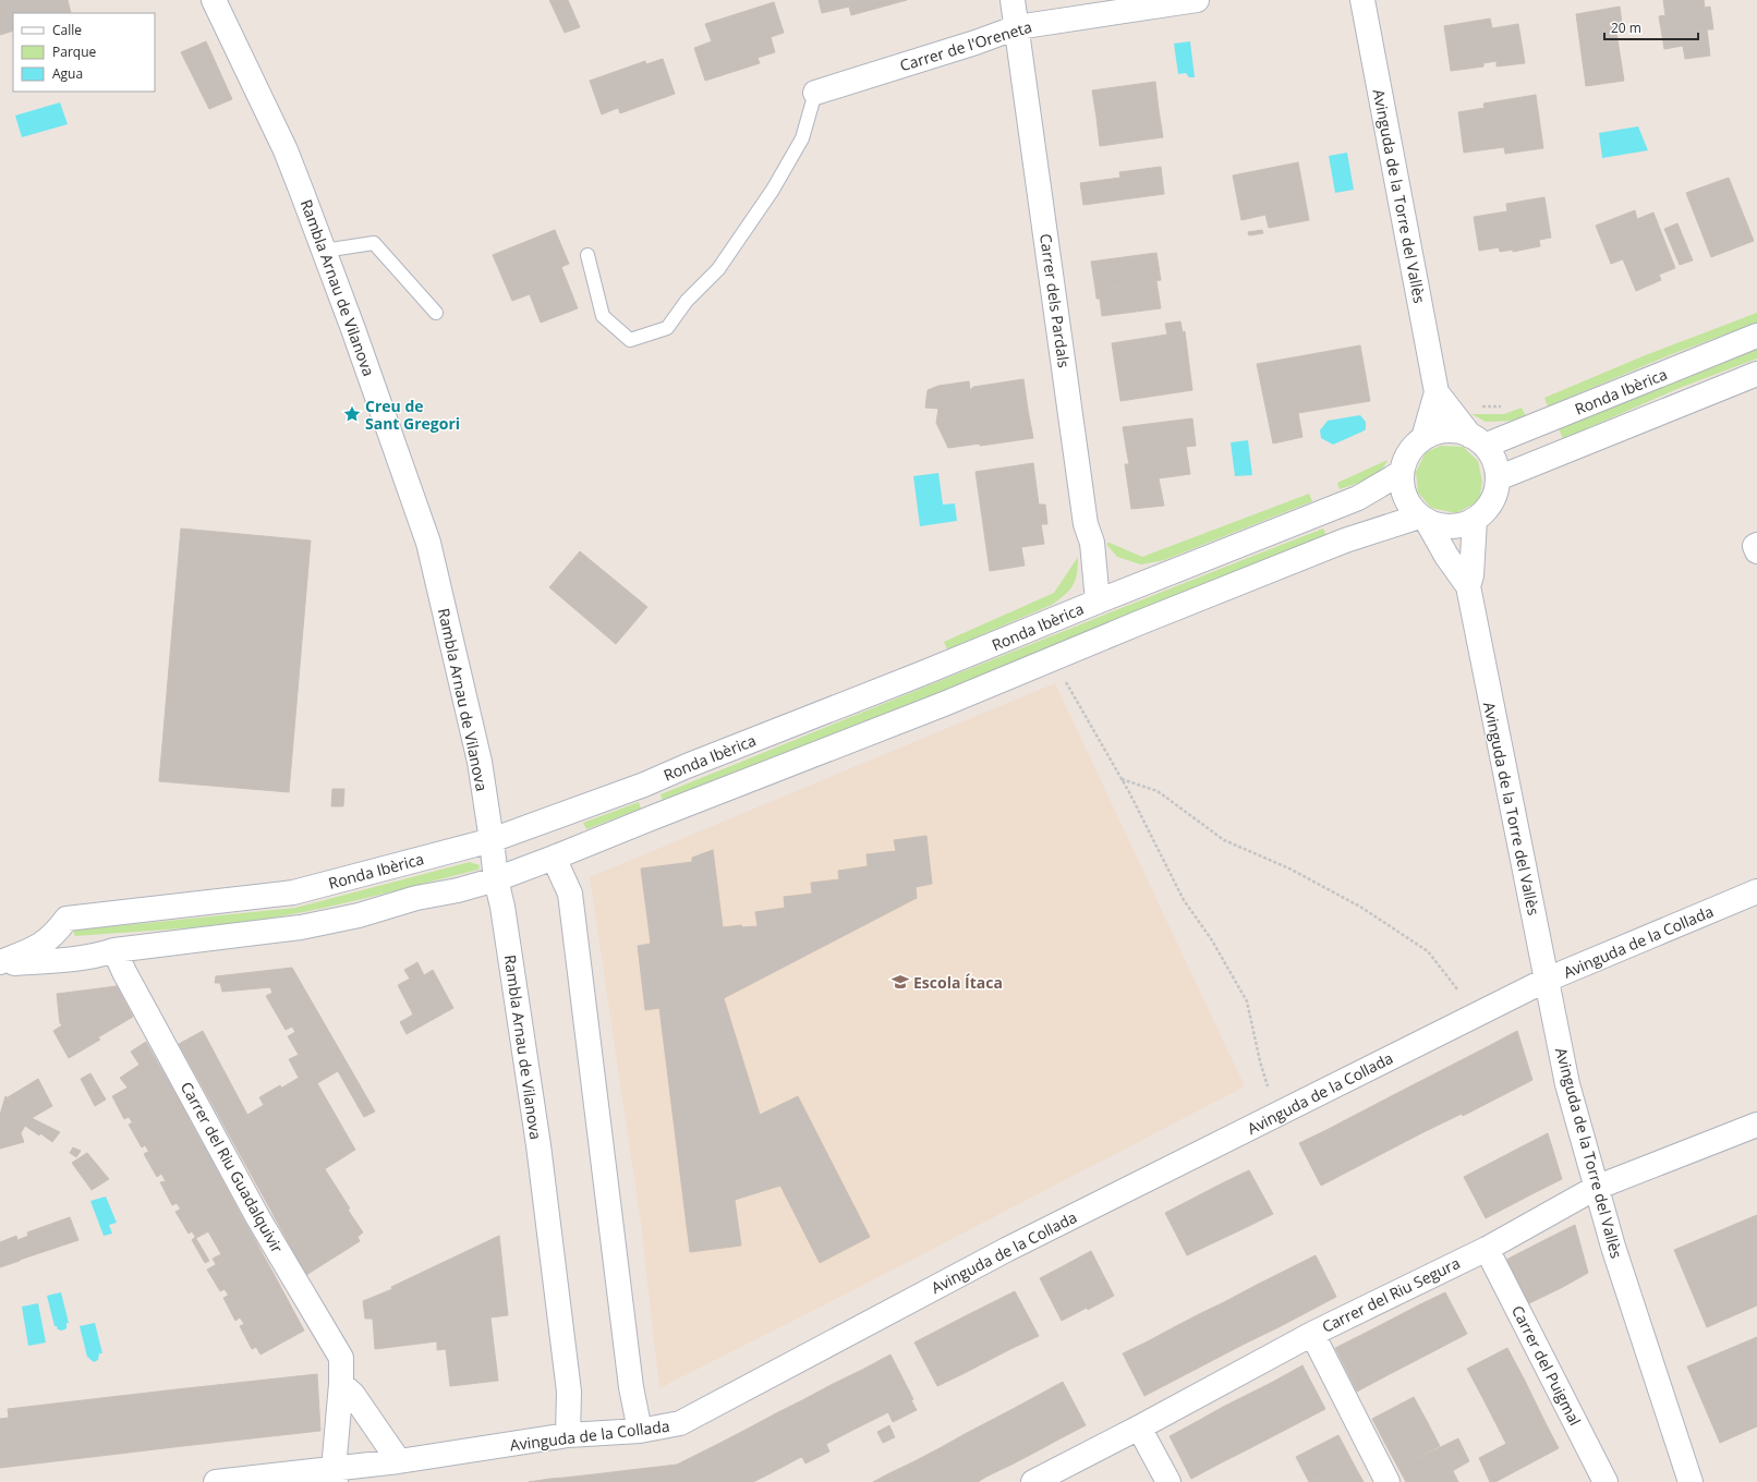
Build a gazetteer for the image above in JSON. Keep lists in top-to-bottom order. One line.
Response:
{"streets":{"street":["Carrer de l'Oreneta","Avinguda de la Torre del Vallès","Rambla Arnau de Vilanova","Carrer dels Pardals","Ronda Ibèrica","Avinguda de la Collada","Carrer del Riu Guadalquivir","Carrer del Riu Segura","Carrer del Puigmal"]},"crossings":[["Carrer de l'Oreneta","Carrer dels Pardals"],["Avinguda de la Torre del Vallès","Ronda Ibèrica"],["Avinguda de la Torre del Vallès","Avinguda de la Collada"],["Avinguda de la Torre del Vallès","Carrer del Riu Segura"],["Rambla Arnau de Vilanova","Ronda Ibèrica"],["Rambla Arnau de Vilanova","Avinguda de la Collada"],["Carrer dels Pardals","Ronda Ibèrica"],["Ronda Ibèrica","Carrer del Riu Guadalquivir"],["Avinguda de la Collada","Carrer del Riu Guadalquivir"],["Carrer del Riu Segura","Carrer del Puigmal"]],"places":{"place":["Creu de Sant Gregori"],"school or university":["Escola Ítaca"]},"legend":["Calle","Parque","Agua"],"scale_bar":"20 m"}
